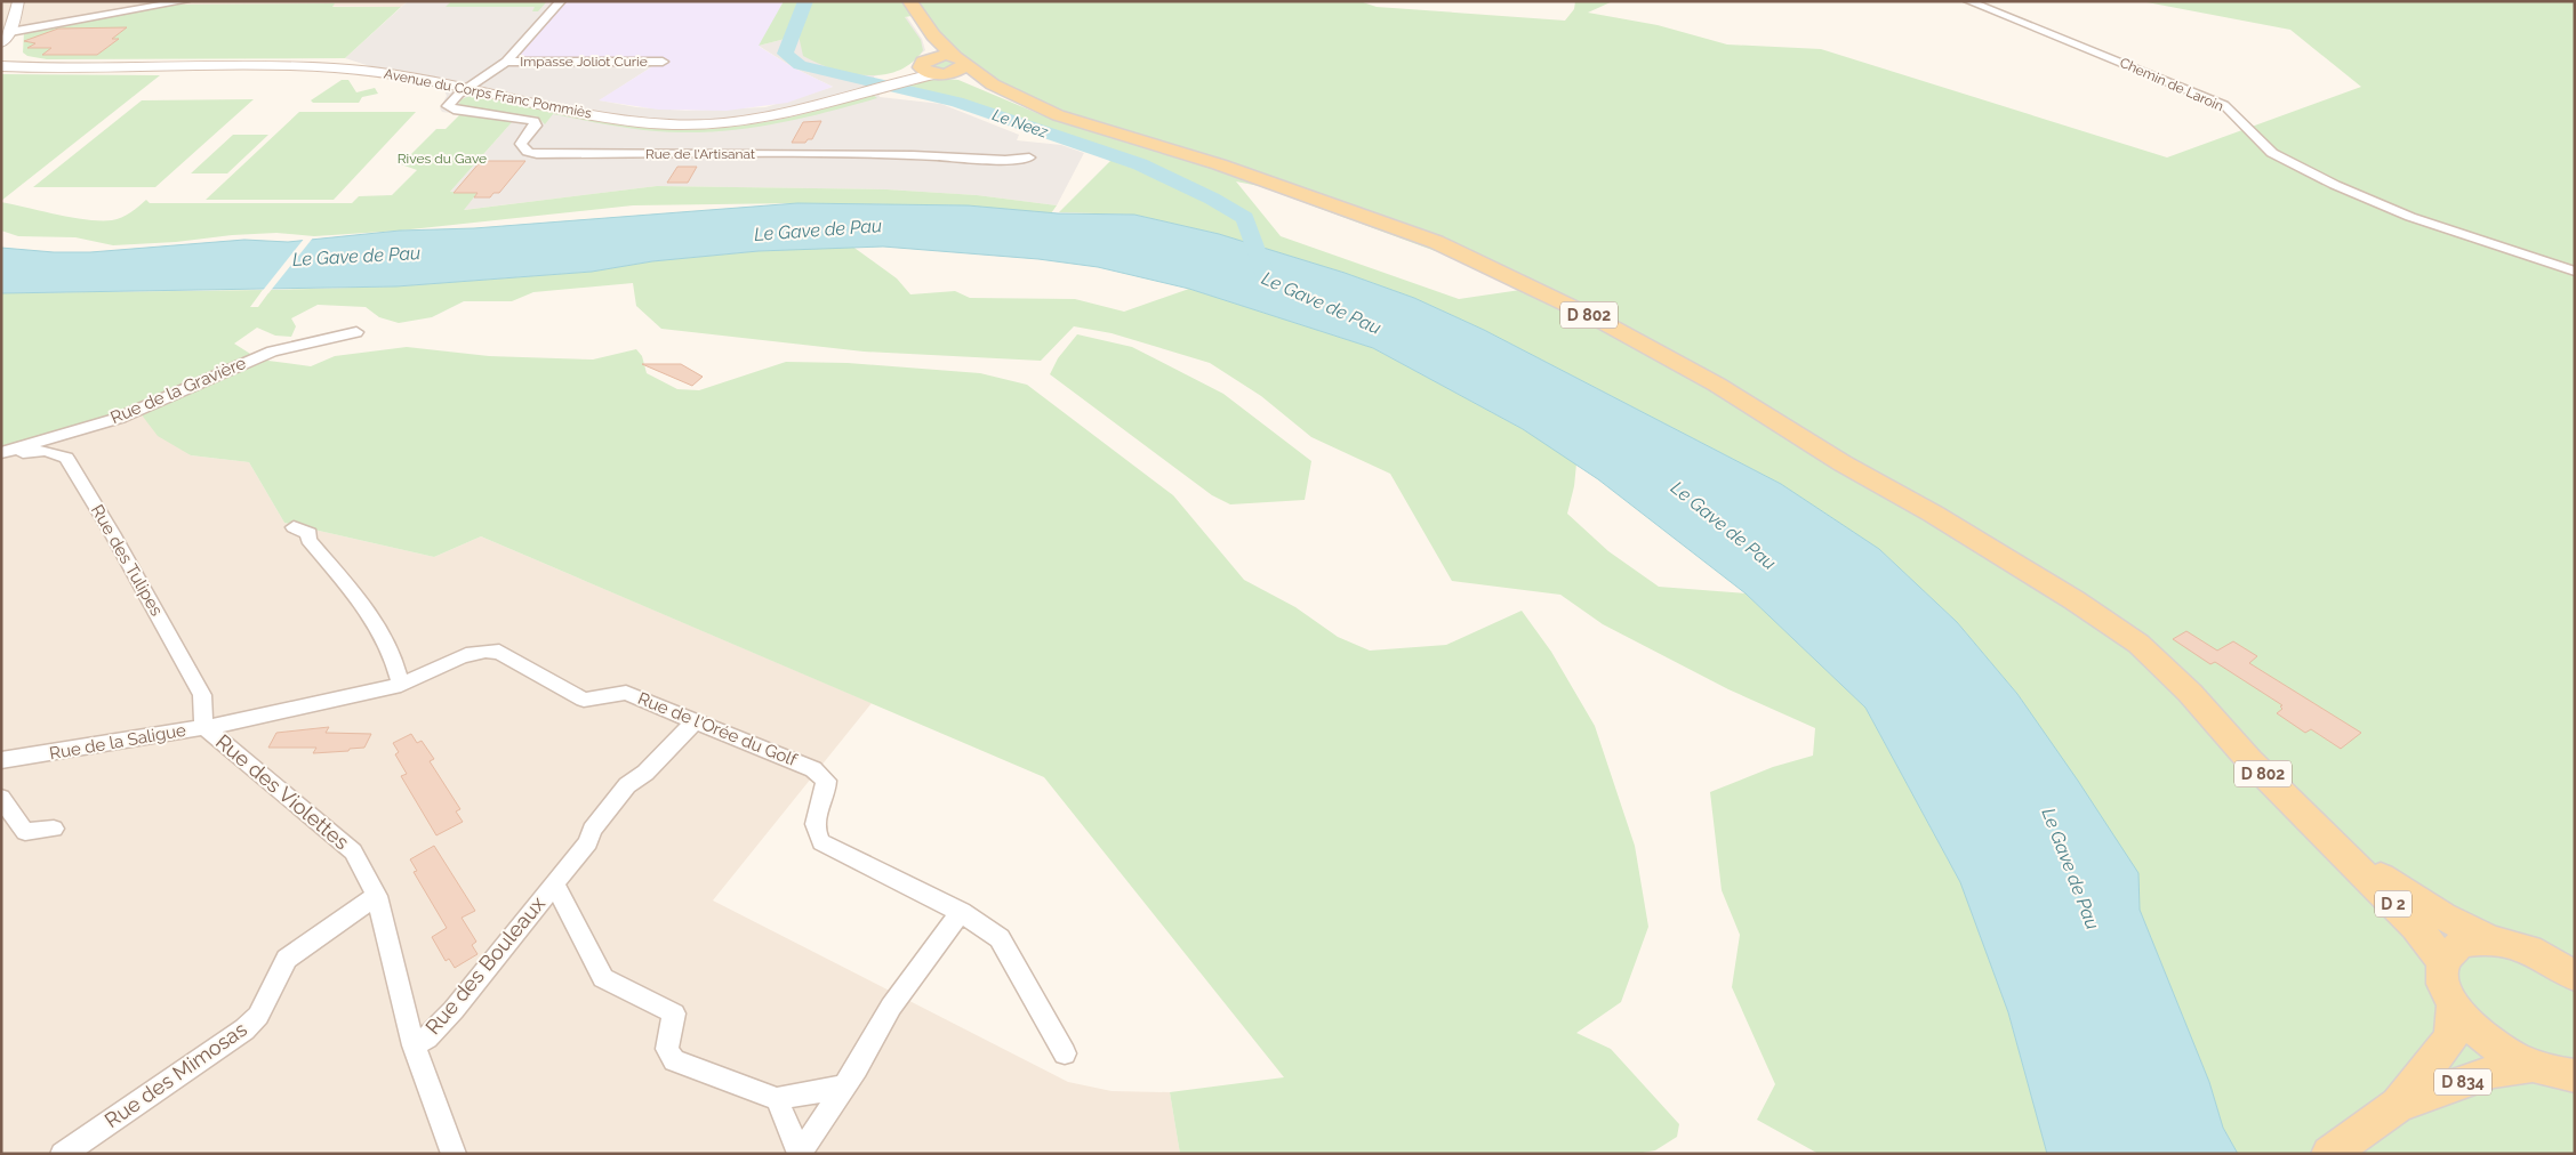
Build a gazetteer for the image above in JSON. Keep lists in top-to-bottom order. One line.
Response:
{"streets":{"main road":["Avenue du Corps Franc Pommiès","D 802","D 2","D 834"],"street":["Impasse Joliot Curie","Chemin de Laroin","Rue de l'Artisanat","Rue de la Gravière","Rue des Tulipes","Rue de l'Orée du Golf","Rue de la Saligue","Rue des Violettes","Rue des Bouleaux","Rue des Mimosas"]},"crossings":[["Avenue du Corps Franc Pommiès","Rue de l'Artisanat"],["Avenue du Corps Franc Pommiès","D 802"],["D 802","D 2"],["Rue de la Gravière","Rue des Tulipes"],["Rue des Tulipes","Rue de la Saligue"],["Rue des Tulipes","Rue des Violettes"],["Rue de l'Orée du Golf","Rue de la Saligue"],["Rue de la Saligue","Rue des Violettes"],["Rue des Violettes","Rue des Bouleaux"],["Rue des Violettes","Rue des Mimosas"]],"water":["Le Neez","Le Gave de Pau"],"parks":["Rives du Gave"]}
